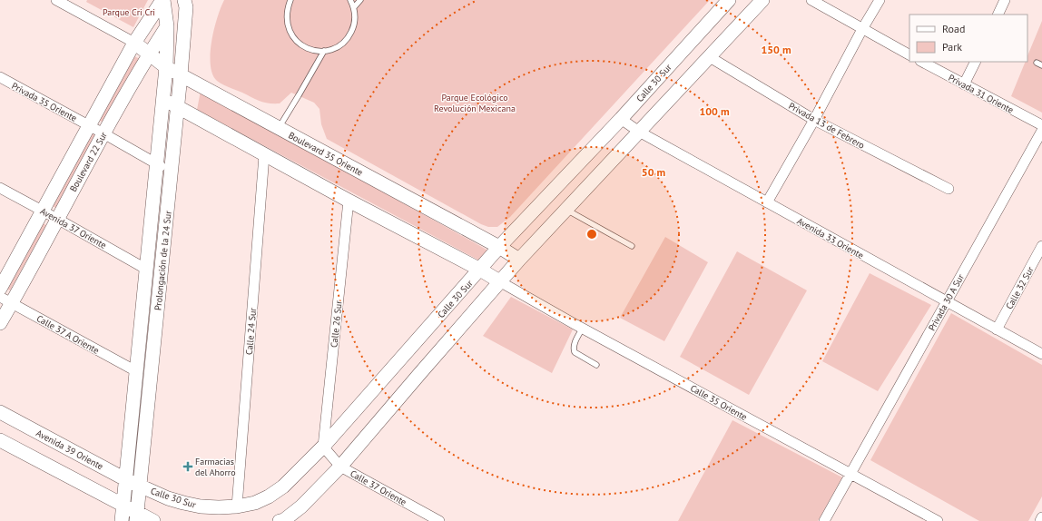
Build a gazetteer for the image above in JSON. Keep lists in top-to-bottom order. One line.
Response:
{"streets":{"main road":["Calle 30 Sur","Boulevard 35 Oriente","Boulevard 22 Sur","Prolongación de la 24 Sur","Avenida 39 Oriente"],"street":["Privada 31 Oriente","Privada 35 Oriente","Privada 13 de Febrero","Avenida 37 Oriente","Avenida 33 Oriente","Calle 32 Sur","Privada 30 A Sur","Calle 26 Sur","Calle 24 Sur","Calle 37 A Oriente","Calle 35 Oriente","Calle 37 Oriente"]},"crossings":[["Calle 30 Sur","Boulevard 35 Oriente"],["Calle 30 Sur","Avenida 33 Oriente"],["Calle 30 Sur","Prolongación de la 24 Sur"],["Calle 30 Sur","Calle 26 Sur"],["Calle 30 Sur","Calle 24 Sur"],["Calle 30 Sur","Avenida 39 Oriente"],["Calle 30 Sur","Calle 37 Oriente"],["Privada 35 Oriente","Boulevard 22 Sur"],["Privada 35 Oriente","Prolongación de la 24 Sur"],["Boulevard 35 Oriente","Boulevard 22 Sur"],["Boulevard 35 Oriente","Prolongación de la 24 Sur"],["Boulevard 22 Sur","Avenida 37 Oriente"],["Boulevard 22 Sur","Prolongación de la 24 Sur"],["Boulevard 22 Sur","Calle 37 A Oriente"],["Avenida 37 Oriente","Prolongación de la 24 Sur"],["Avenida 33 Oriente","Calle 32 Sur"],["Avenida 33 Oriente","Privada 30 A Sur"],["Prolongación de la 24 Sur","Calle 37 A Oriente"],["Prolongación de la 24 Sur","Avenida 39 Oriente"],["Privada 30 A Sur","Calle 35 Oriente"],["Calle 26 Sur","Calle 37 Oriente"]],"parks":["Parque Cri Cri","Parque Ecológico Revolución Mexicana"],"places":{"health":["Farmacias del Ahorro"]},"legend":["Road","Park"],"rings":["150 m","100 m","50 m"]}
